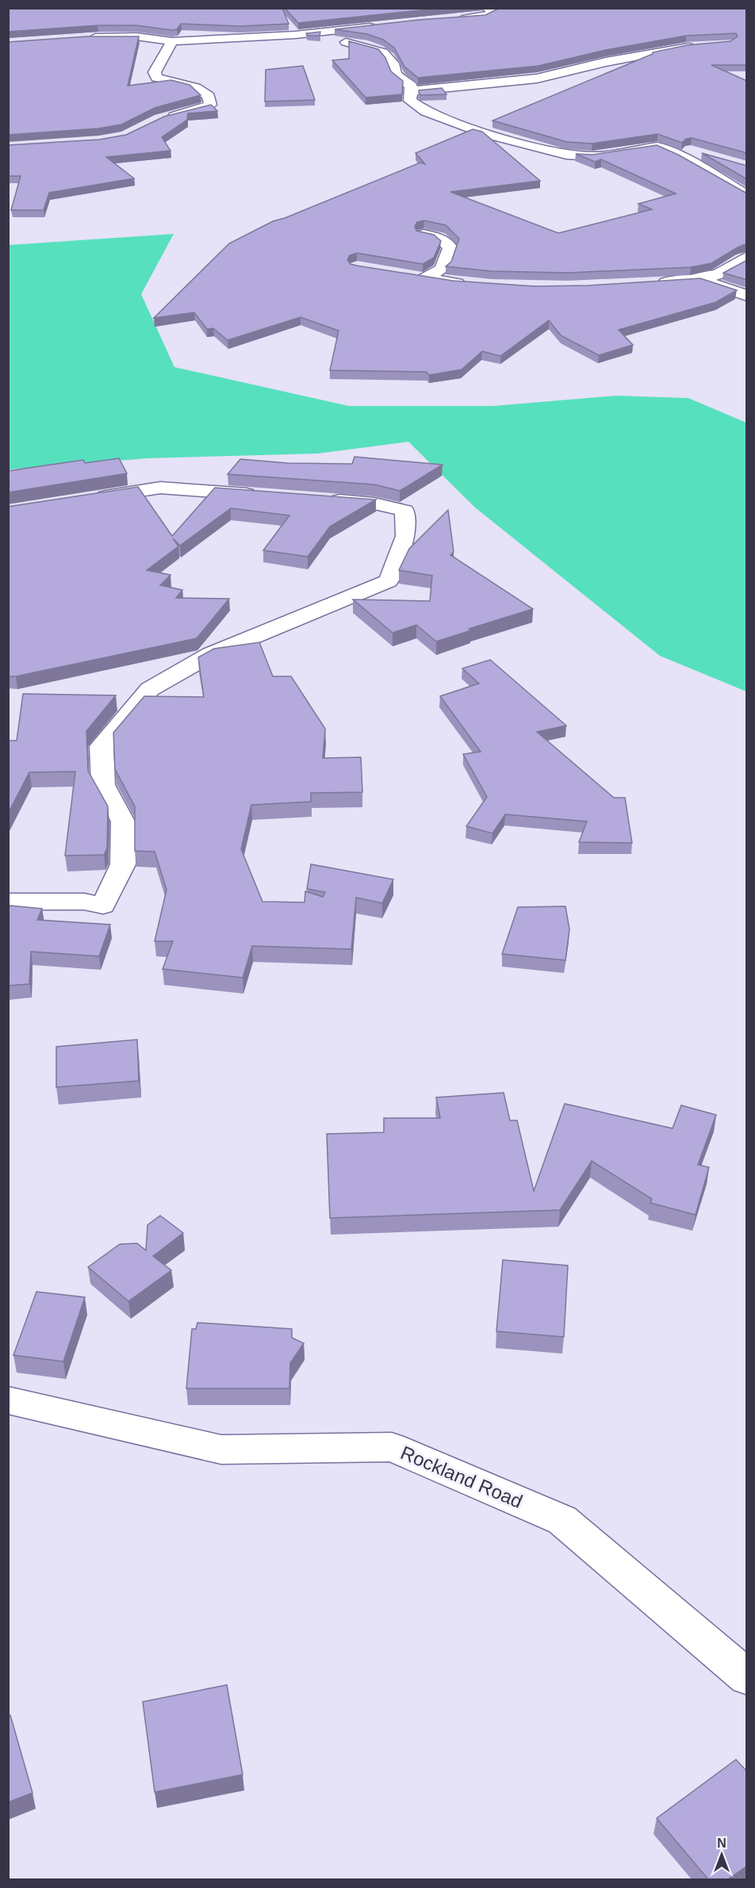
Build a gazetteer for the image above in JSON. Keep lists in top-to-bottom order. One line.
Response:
{"streets":{"street":["Rockland Road"]},"north":"top"}
